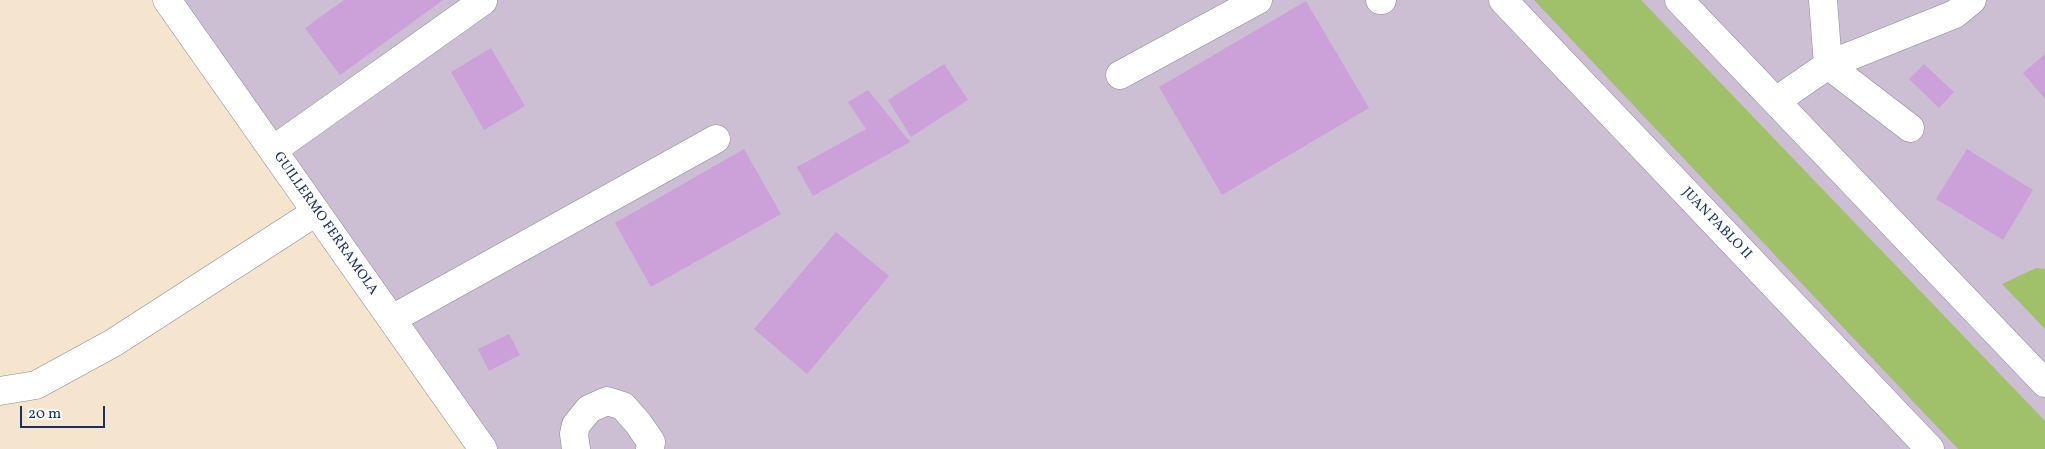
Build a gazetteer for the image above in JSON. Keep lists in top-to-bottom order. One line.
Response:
{"streets":{"street":["GUILLERMO FERRAMOLA","JUAN PABLO II"]},"scale_bar":"20 m"}
